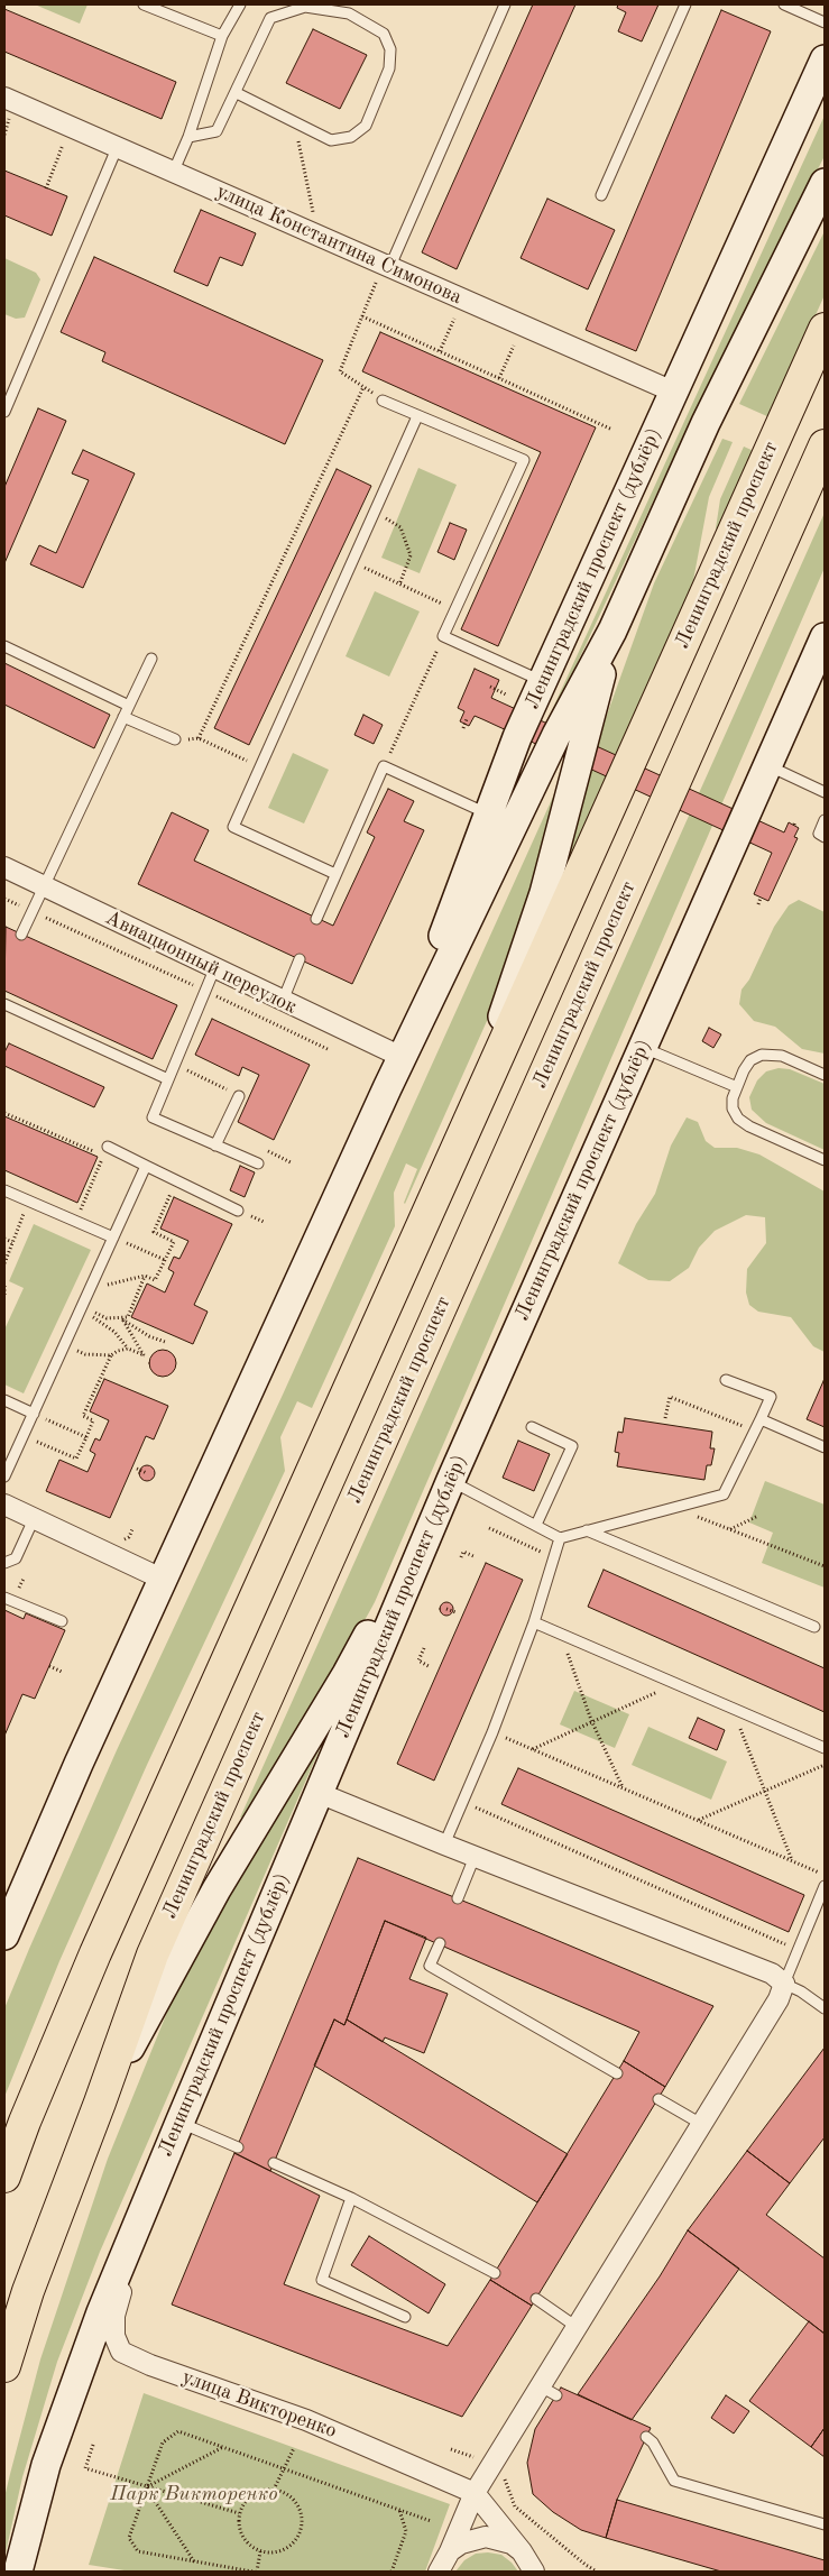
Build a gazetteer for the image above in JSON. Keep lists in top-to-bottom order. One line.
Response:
{"streets":{"main road":["Ленинградский проспект","Ленинградский проспект (дублёр)"],"street":["улица Константина Симонова","Авиационный переулок","улица Викторенко"]},"crossings":[["улица Константина Симонова","Ленинградский проспект (дублёр)"],["Ленинградский проспект (дублёр)","Авиационный переулок"],["Ленинградский проспект (дублёр)","улица Викторенко"]],"parks":["Парк Викторенко"]}
